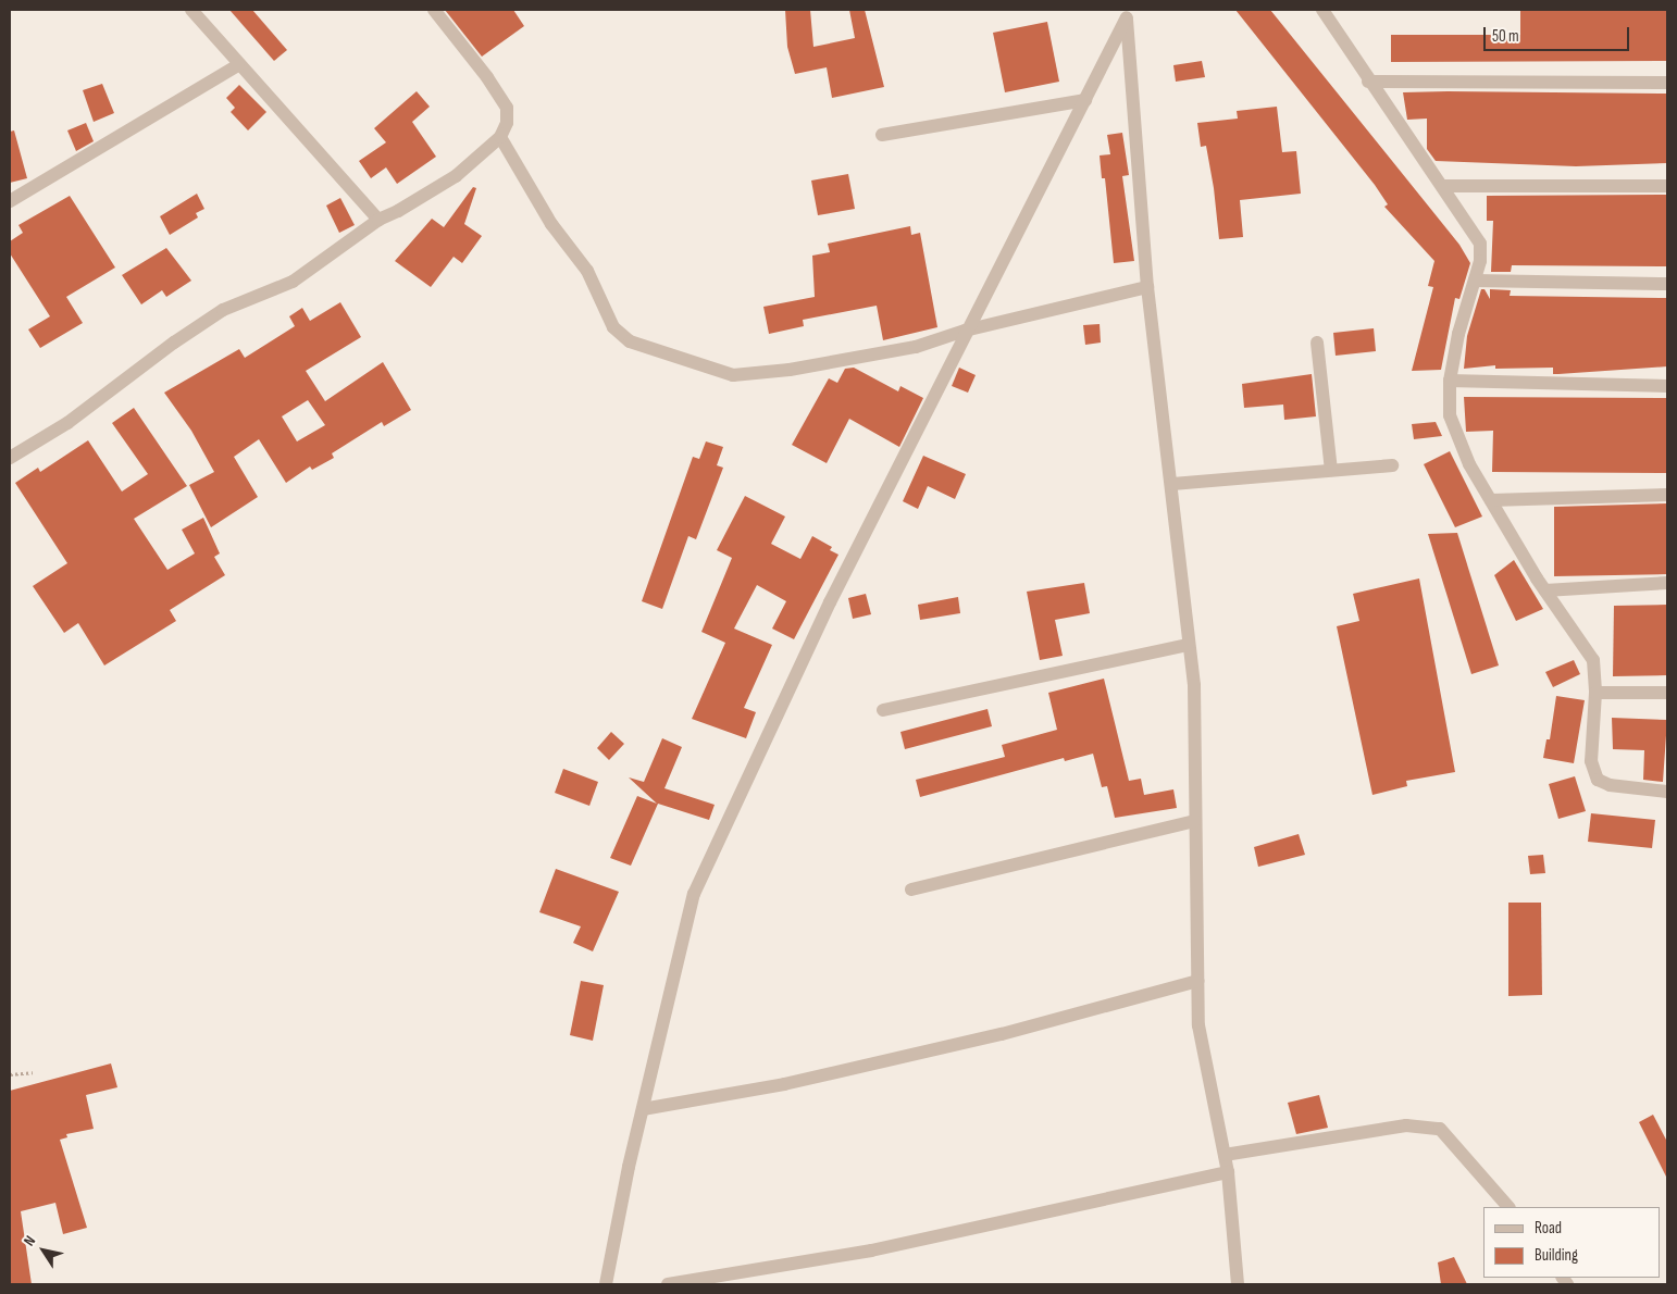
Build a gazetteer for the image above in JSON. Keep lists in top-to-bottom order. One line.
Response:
{"legend":["Road","Building"],"scale_bar":"50 m","north":"top left"}
